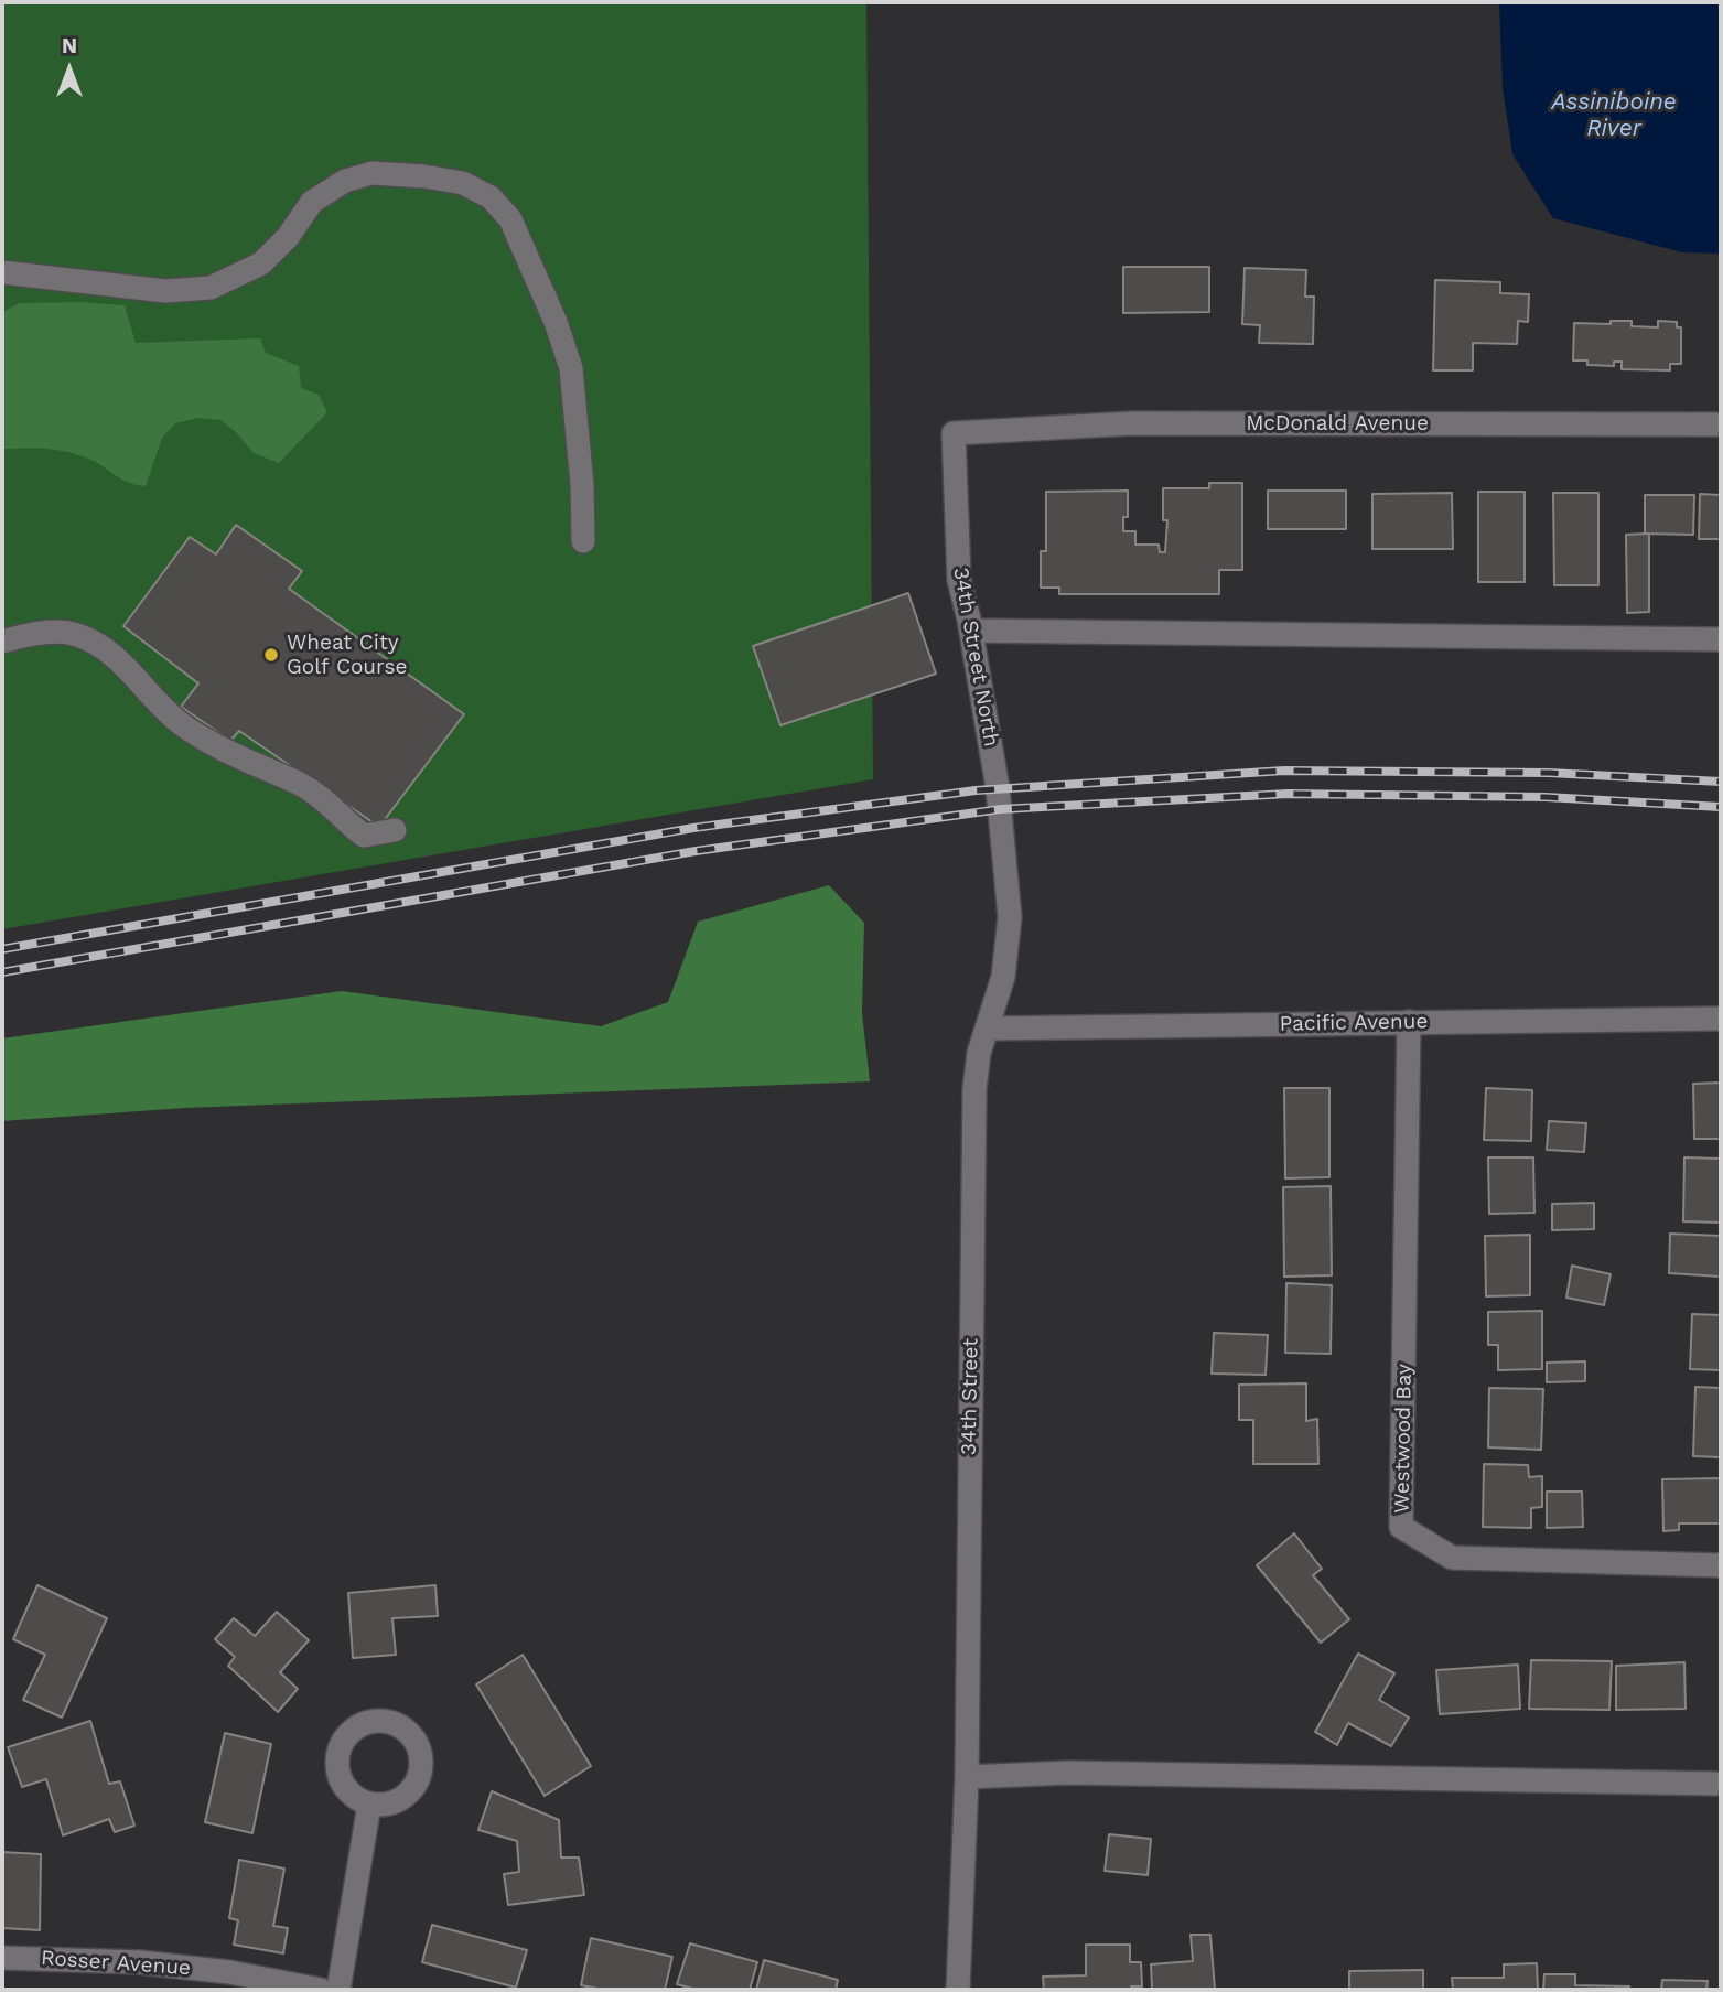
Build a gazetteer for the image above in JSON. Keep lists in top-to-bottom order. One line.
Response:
{"streets":{"street":["McDonald Avenue","34th Street North","Pacific Avenue","34th Street","Westwood Bay","Rosser Avenue"]},"crossings":[["McDonald Avenue","34th Street North"],["34th Street North","34th Street"],["Pacific Avenue","34th Street"],["Pacific Avenue","Westwood Bay"]],"water":["Assiniboine River"],"places":["Wheat City Golf Course"],"north":"top"}
